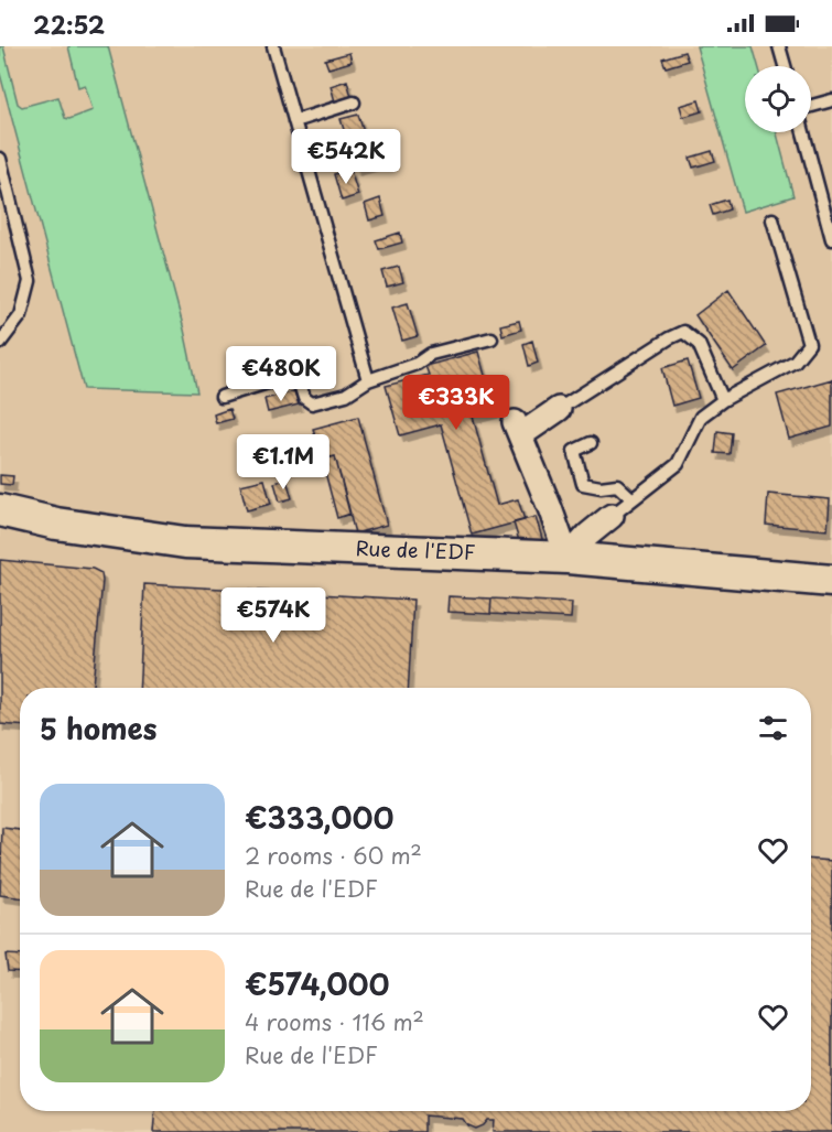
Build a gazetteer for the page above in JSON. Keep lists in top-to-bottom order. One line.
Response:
{"streets":{"street":["Rue de l'EDF"]},"page":{"status":"22:52","price":["€542K","€480K","€333K","€1.1M","€574K"],"heading":"5 homes","list":[{"name":"€333,000","note":"2 rooms · 60 m² · Rue de l'EDF"},{"name":"€574,000","note":"4 rooms · 116 m² · Rue de l'EDF"}]}}
